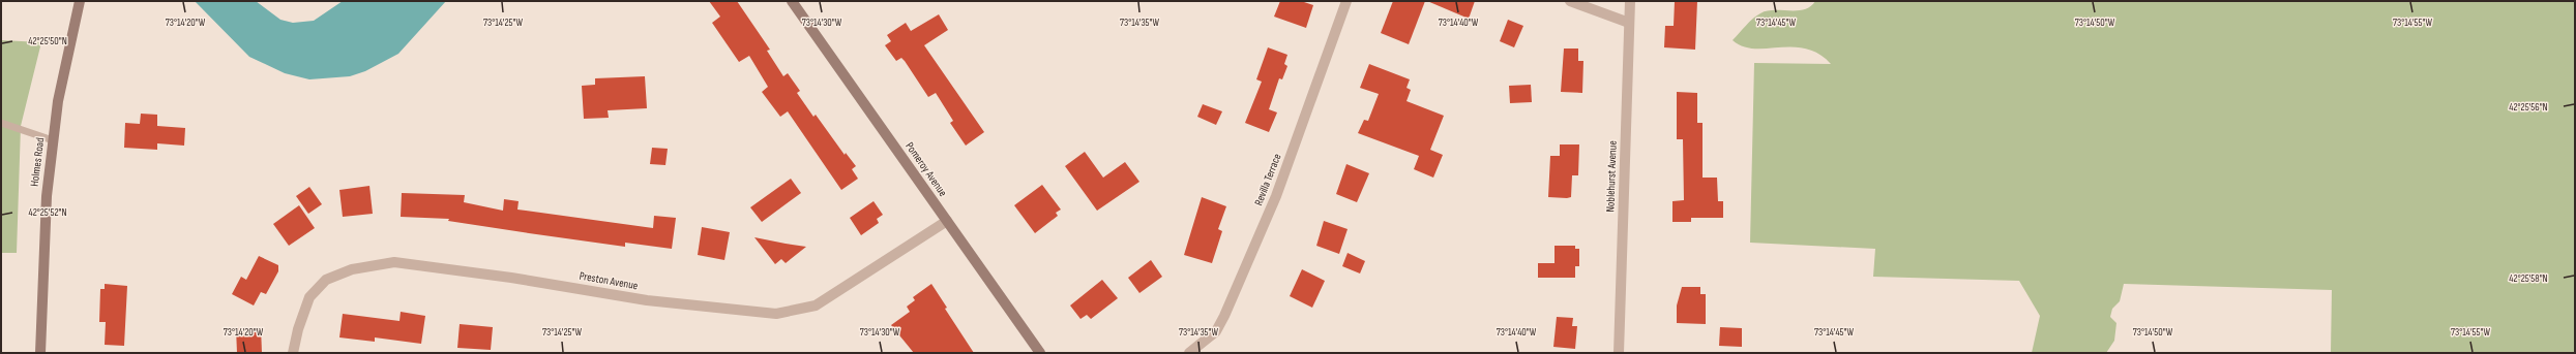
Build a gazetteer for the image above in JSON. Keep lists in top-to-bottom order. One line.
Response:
{"streets":{"street":["Holmes Road","Pomeroy Avenue","Noblehurst Avenue","Revilla Terrace","Preston Avenue"]},"crossings":[["Pomeroy Avenue","Preston Avenue"]],"coordinates":["73°14'30\"W","73°14'40\"W","73°14'20\"W","73°14'25\"W","73°14'35\"W","73°14'45\"W","73°14'50\"W","73°14'55\"W","42°25'50\"N","42°25'56\"N","42°25'52\"N","42°25'58\"N"]}
